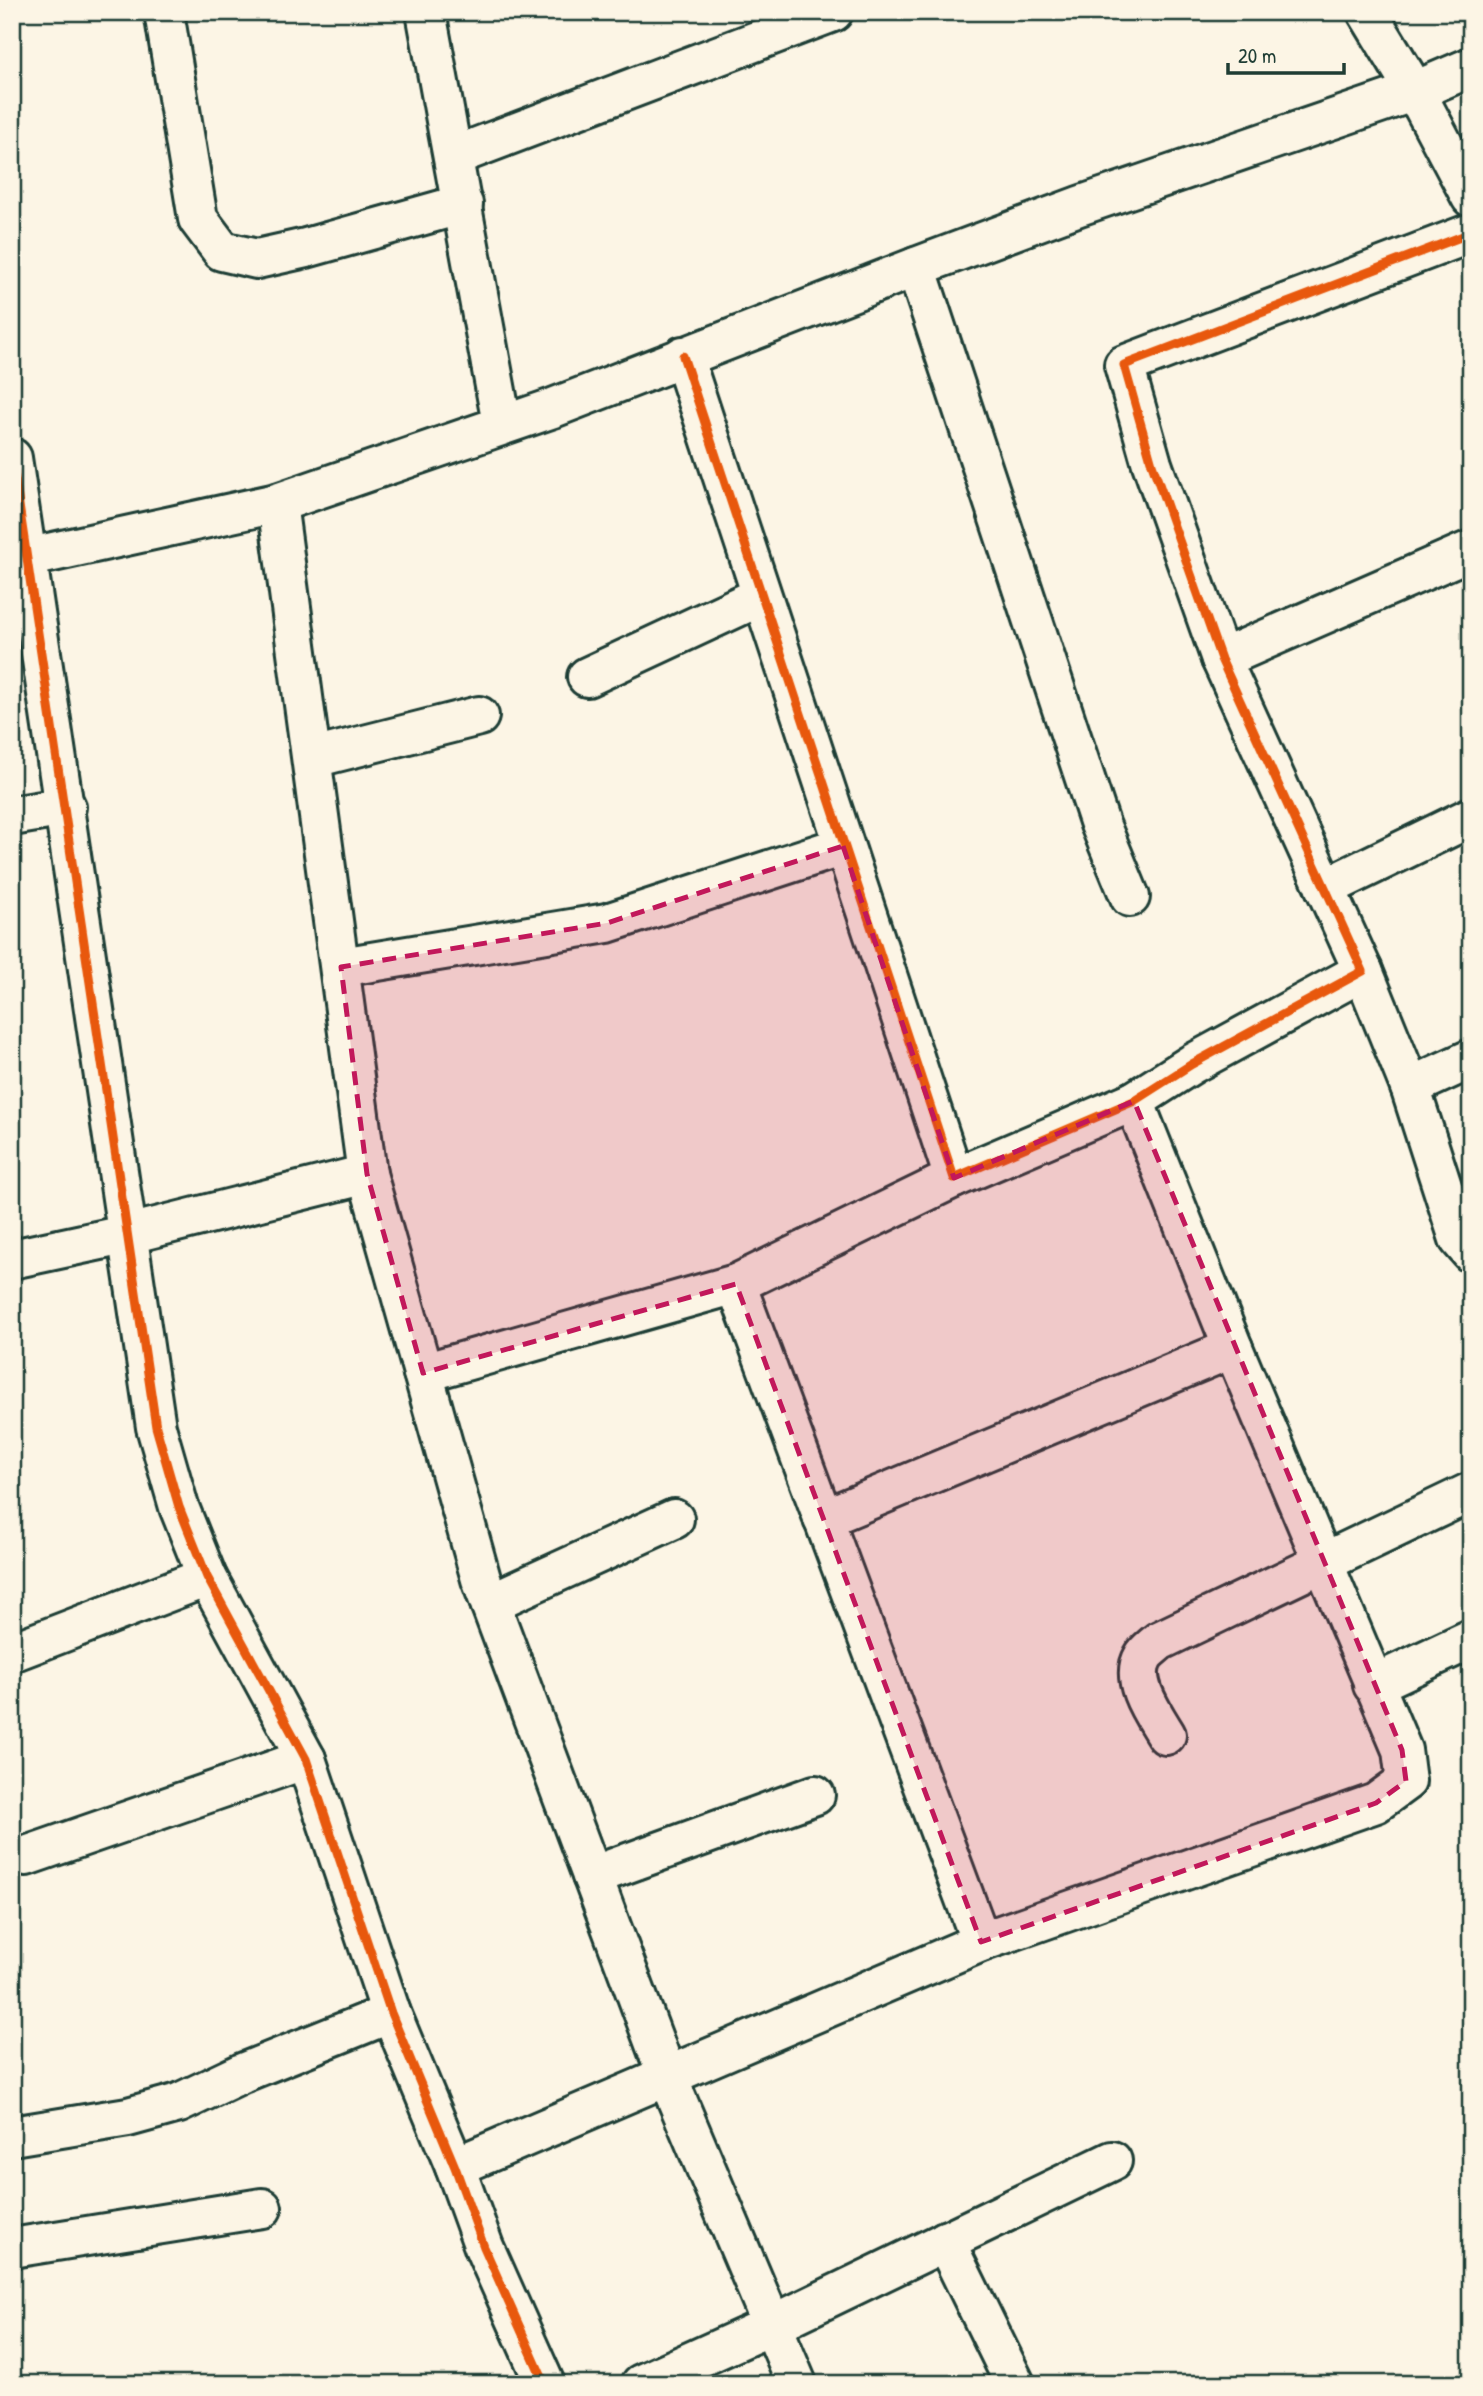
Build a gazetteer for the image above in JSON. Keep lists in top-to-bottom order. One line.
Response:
{"scale_bar":"20 m"}
